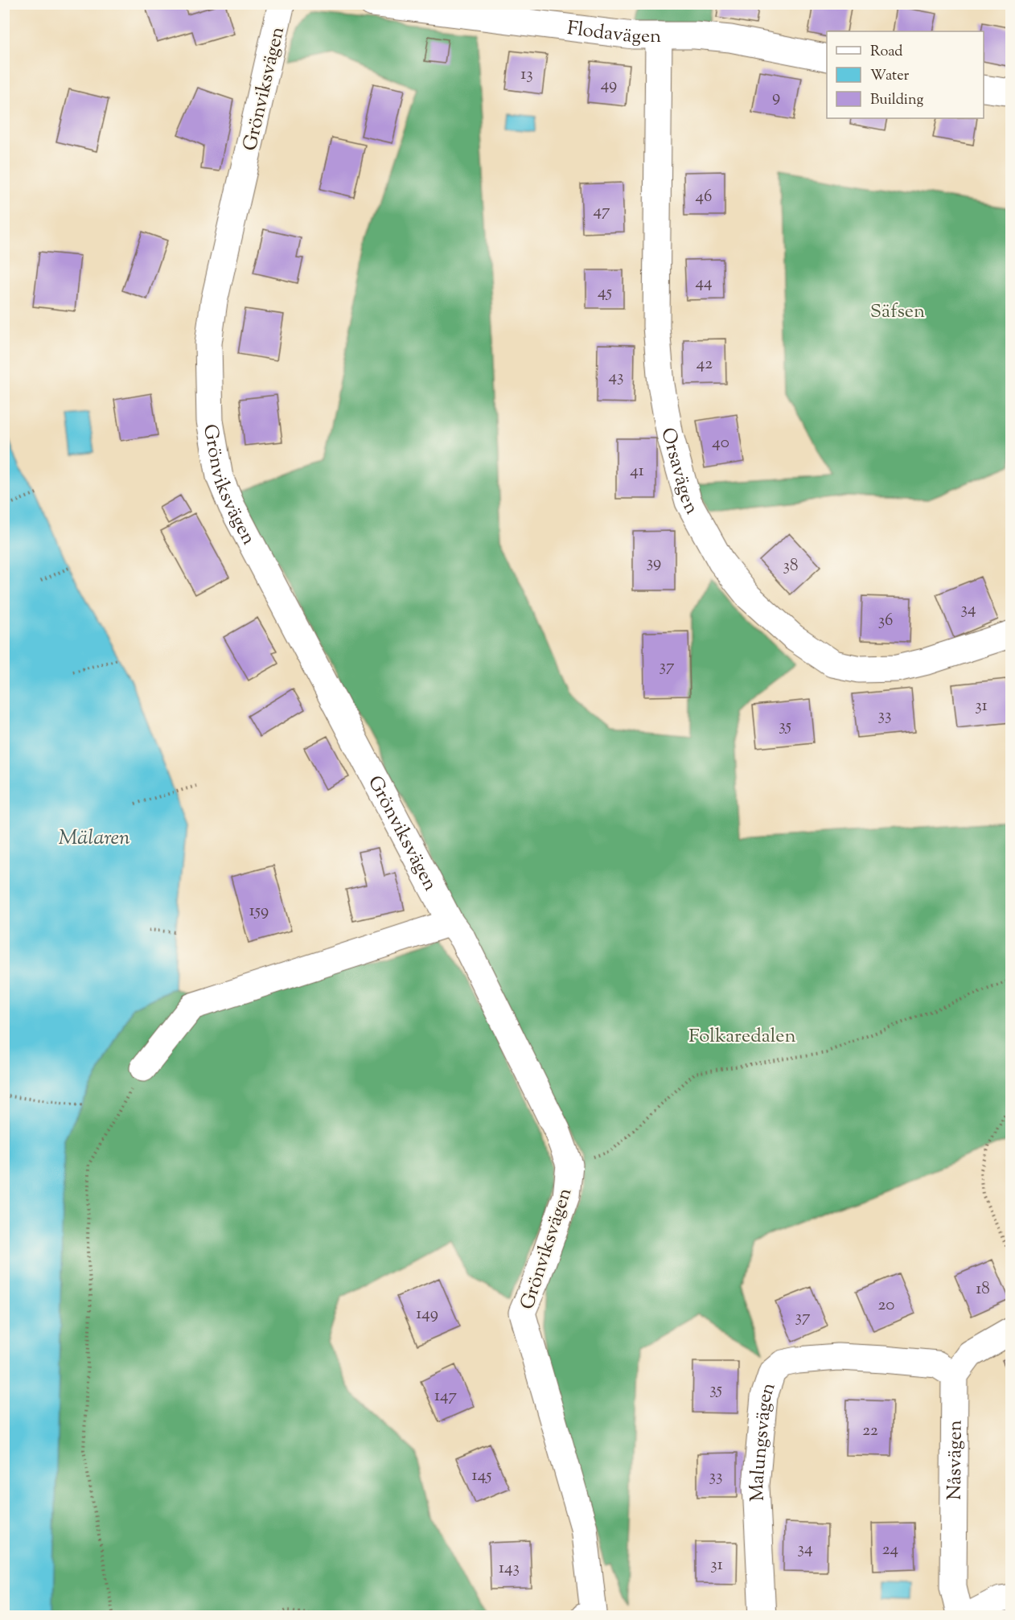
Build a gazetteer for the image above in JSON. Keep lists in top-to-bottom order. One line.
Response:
{"streets":{"street":["Flodavägen","Grönviksvägen","Orsavägen","Malungsvägen","Nåsvägen"]},"crossings":[["Flodavägen","Orsavägen"],["Malungsvägen","Nåsvägen"]],"water":["Mälaren"],"parks":["Säfsen","Folkaredalen"],"house_numbers":["13","49","9","46","47","44","45","42","43","40","41","39","38","34","36","37","31","33","35","159","18","20","149","37","35","147","22","145","33","34","24","31","143"],"legend":["Road","Water","Building"]}
